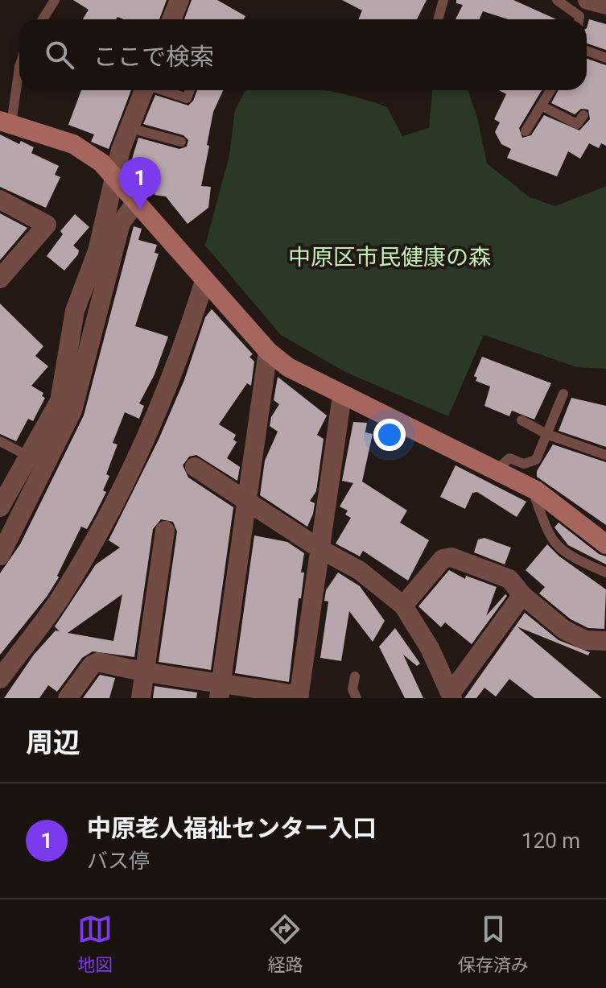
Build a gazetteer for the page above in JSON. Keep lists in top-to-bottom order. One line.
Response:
{"parks":["中原区市民健康の森"],"page":{"search":"ここで検索","pins":"1","heading":"周辺","list":[{"mark":"1","name":"中原老人福祉センター入口","note":"バス停","value":"120 m"}],"nav":["地図","経路","保存済み"]}}
